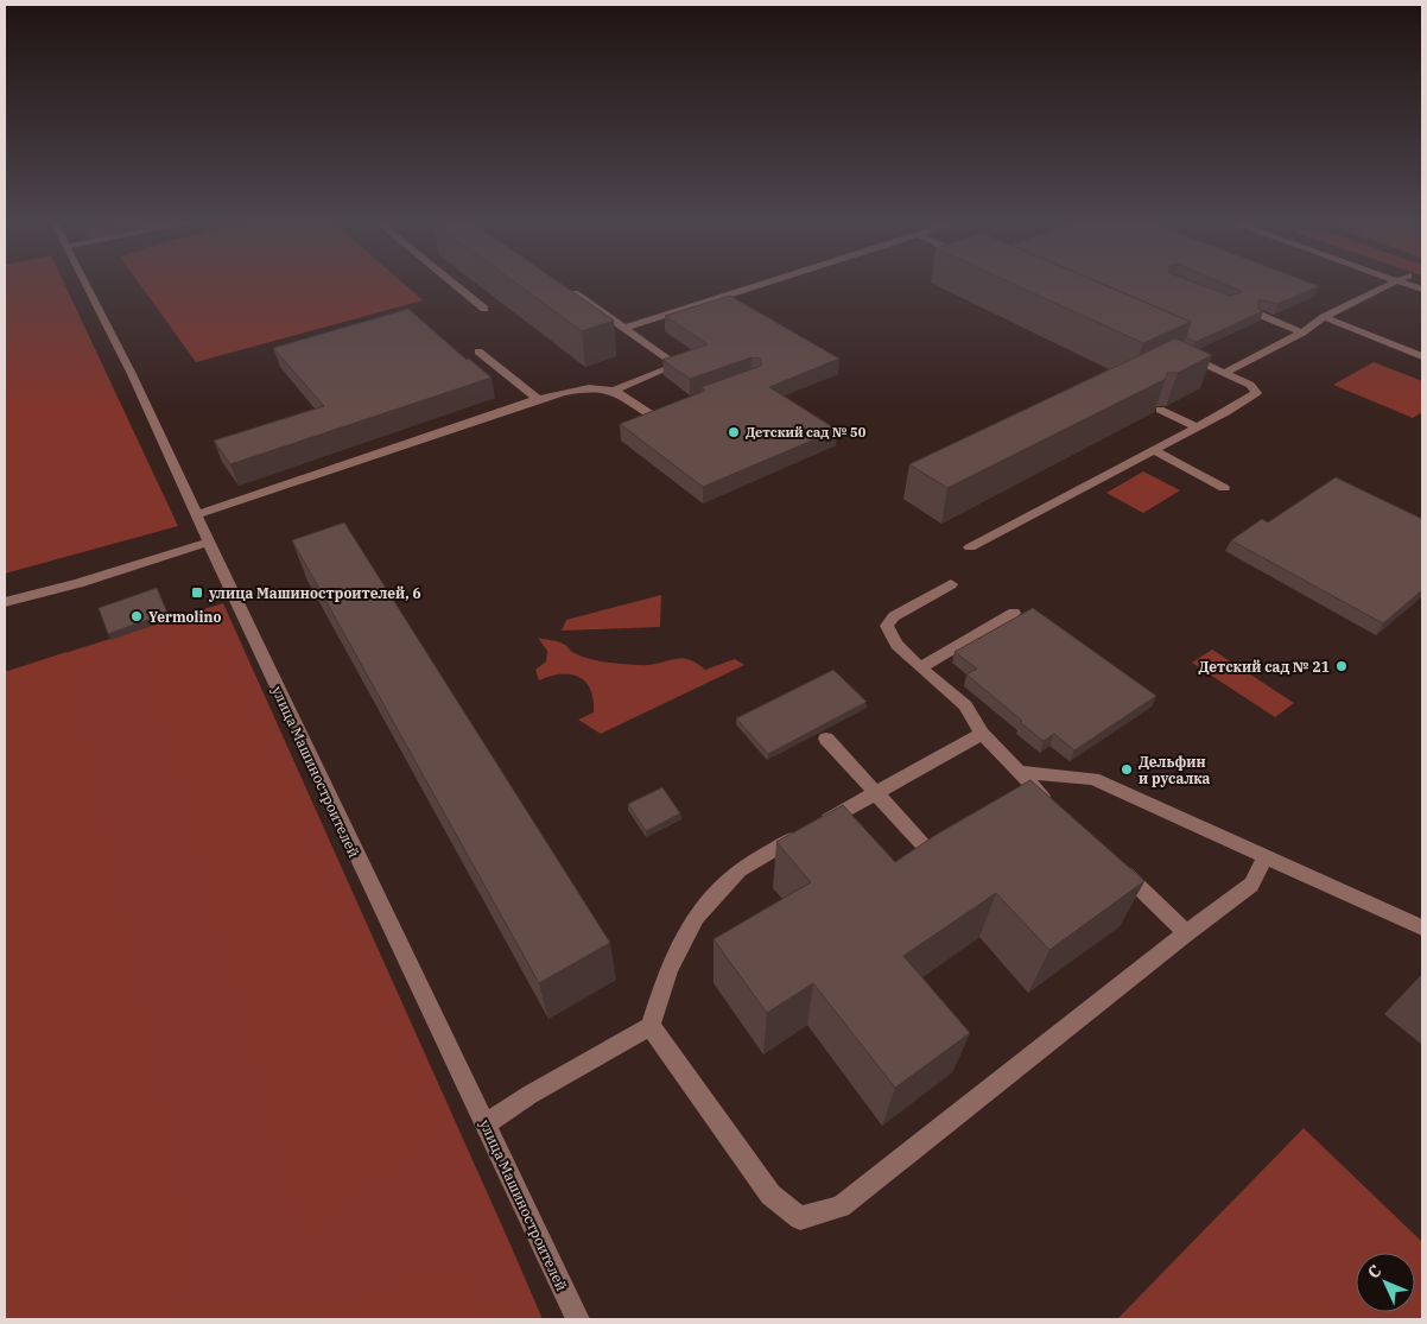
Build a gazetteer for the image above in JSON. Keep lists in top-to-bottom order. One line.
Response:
{"streets":{"street":["улица Машиностроителей"]},"places":{"other":["Детский сад № 50","Yermolino","Детский сад № 21","Дельфин и русалка"],"transit":["улица Машиностроителей, 6"]},"north":"top left"}
